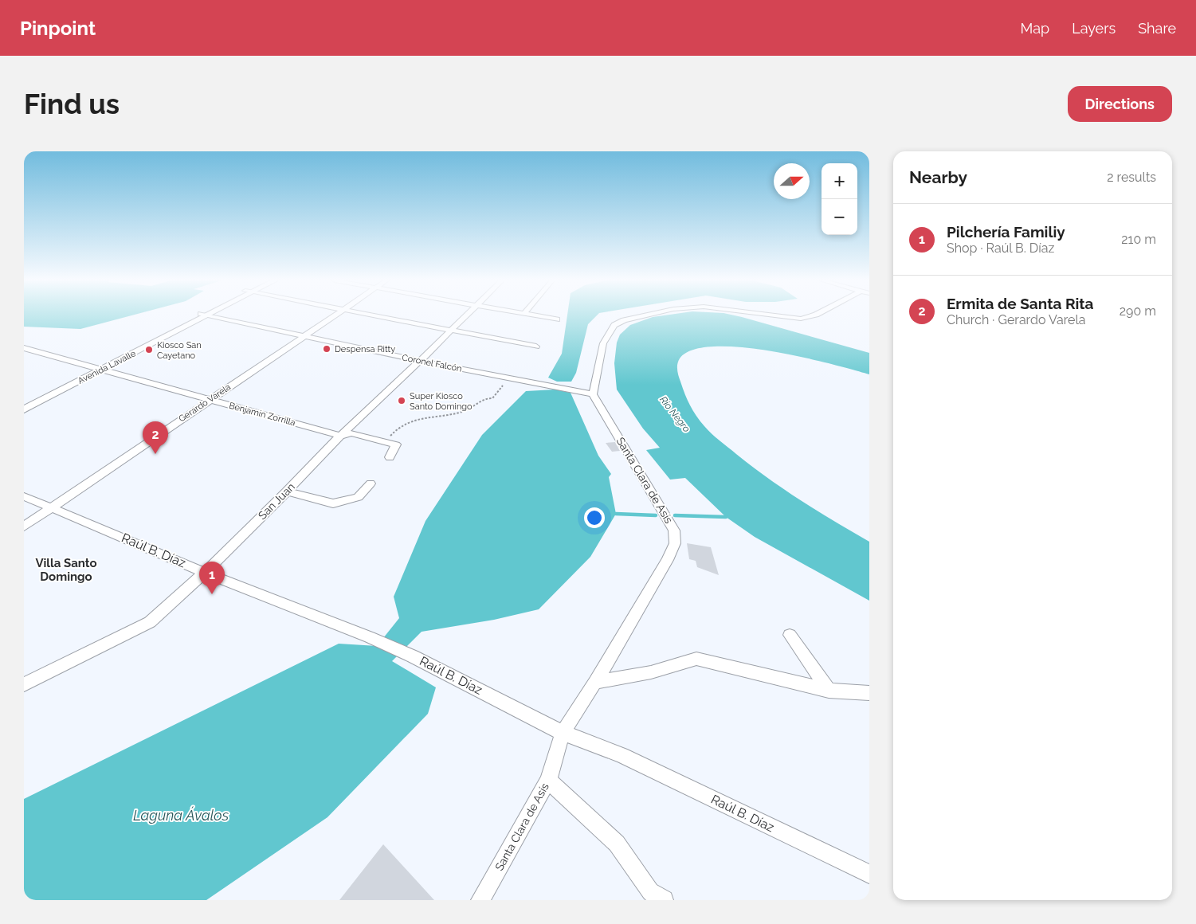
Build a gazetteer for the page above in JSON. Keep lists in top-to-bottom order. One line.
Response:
{"streets":{"main road":["Avenida Lavalle"],"street":["Coronel Falcón","Gerardo Varela","Benjamín Zorrilla","Santa Clara de Asís","San Juan","Raúl B. Díaz"]},"crossings":[["Coronel Falcón","Gerardo Varela"],["Coronel Falcón","Santa Clara de Asís"],["Coronel Falcón","San Juan"],["Avenida Lavalle","Benjamín Zorrilla"],["Gerardo Varela","Benjamín Zorrilla"],["Gerardo Varela","Raúl B. Díaz"],["Benjamín Zorrilla","San Juan"],["Santa Clara de Asís","Raúl B. Díaz"],["San Juan","Raúl B. Díaz"]],"districts":["Villa Santo Domingo"],"water":["Río Negro","Laguna Ávalos"],"places":["Despensa Ritty","Kiosco San Cayetano","Super Kiosco Santo Domingo"],"north":"right","page":{"header":"Pinpoint","nav":["Map","Layers","Share"],"buttons":"Directions","title":"Find us","heading":["Nearby","2 results"],"map_buttons":["+","−"],"list":[{"mark":"1","name":"Pilchería Familiy","note":"Shop · Raúl B. Díaz","value":"210 m"},{"mark":"2","name":"Ermita de Santa Rita","note":"Church · Gerardo Varela","value":"290 m"}],"pins":["2","1"]}}
